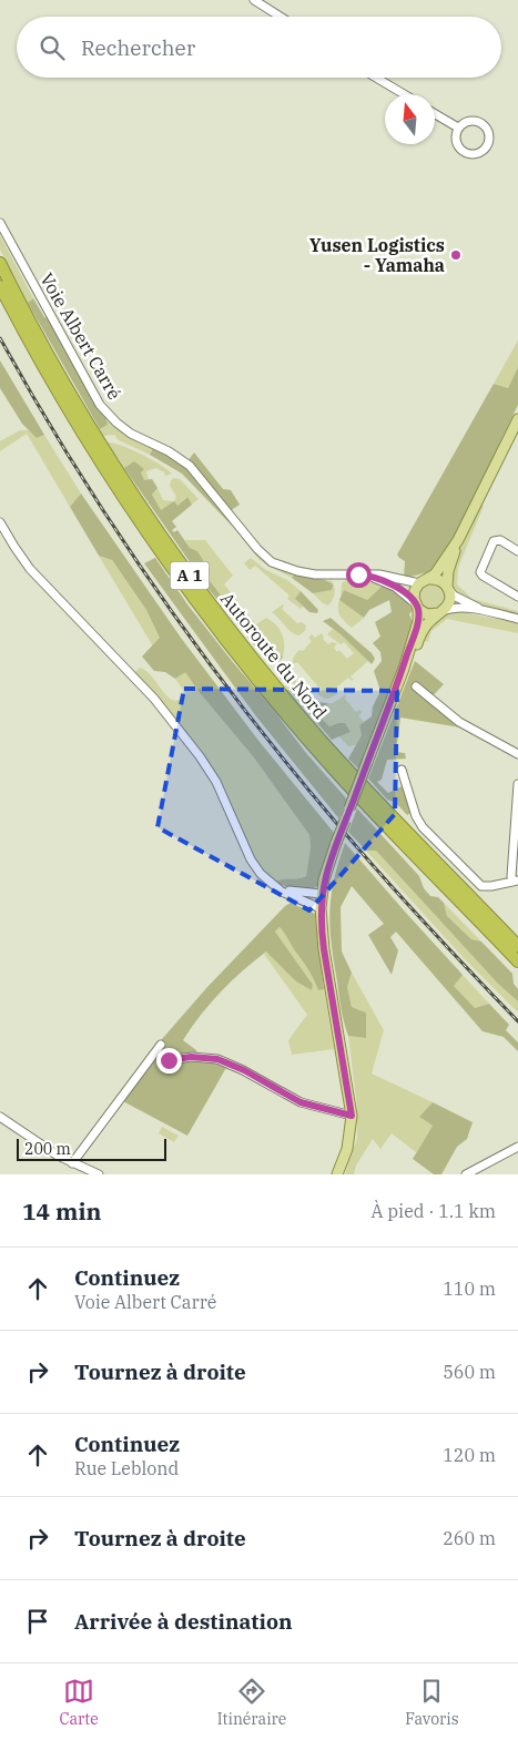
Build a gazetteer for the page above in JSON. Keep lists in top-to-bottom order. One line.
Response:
{"streets":{"highway":["A 1","Autoroute du Nord"],"street":["Voie Albert Carré"]},"places":["Yusen Logistics - Yamaha"],"scale_bar":"200 m","north":"top","page":{"search":"Rechercher","scale":"200 m","heading":["14 min","À pied · 1.1 km"],"list":[["Continuez","Voie Albert Carré","110 m"],["Tournez à droite","560 m"],["Continuez","Rue Leblond","120 m"],["Tournez à droite","260 m"],"Arrivée à destination"],"nav":["Carte","Itinéraire","Favoris"]}}
